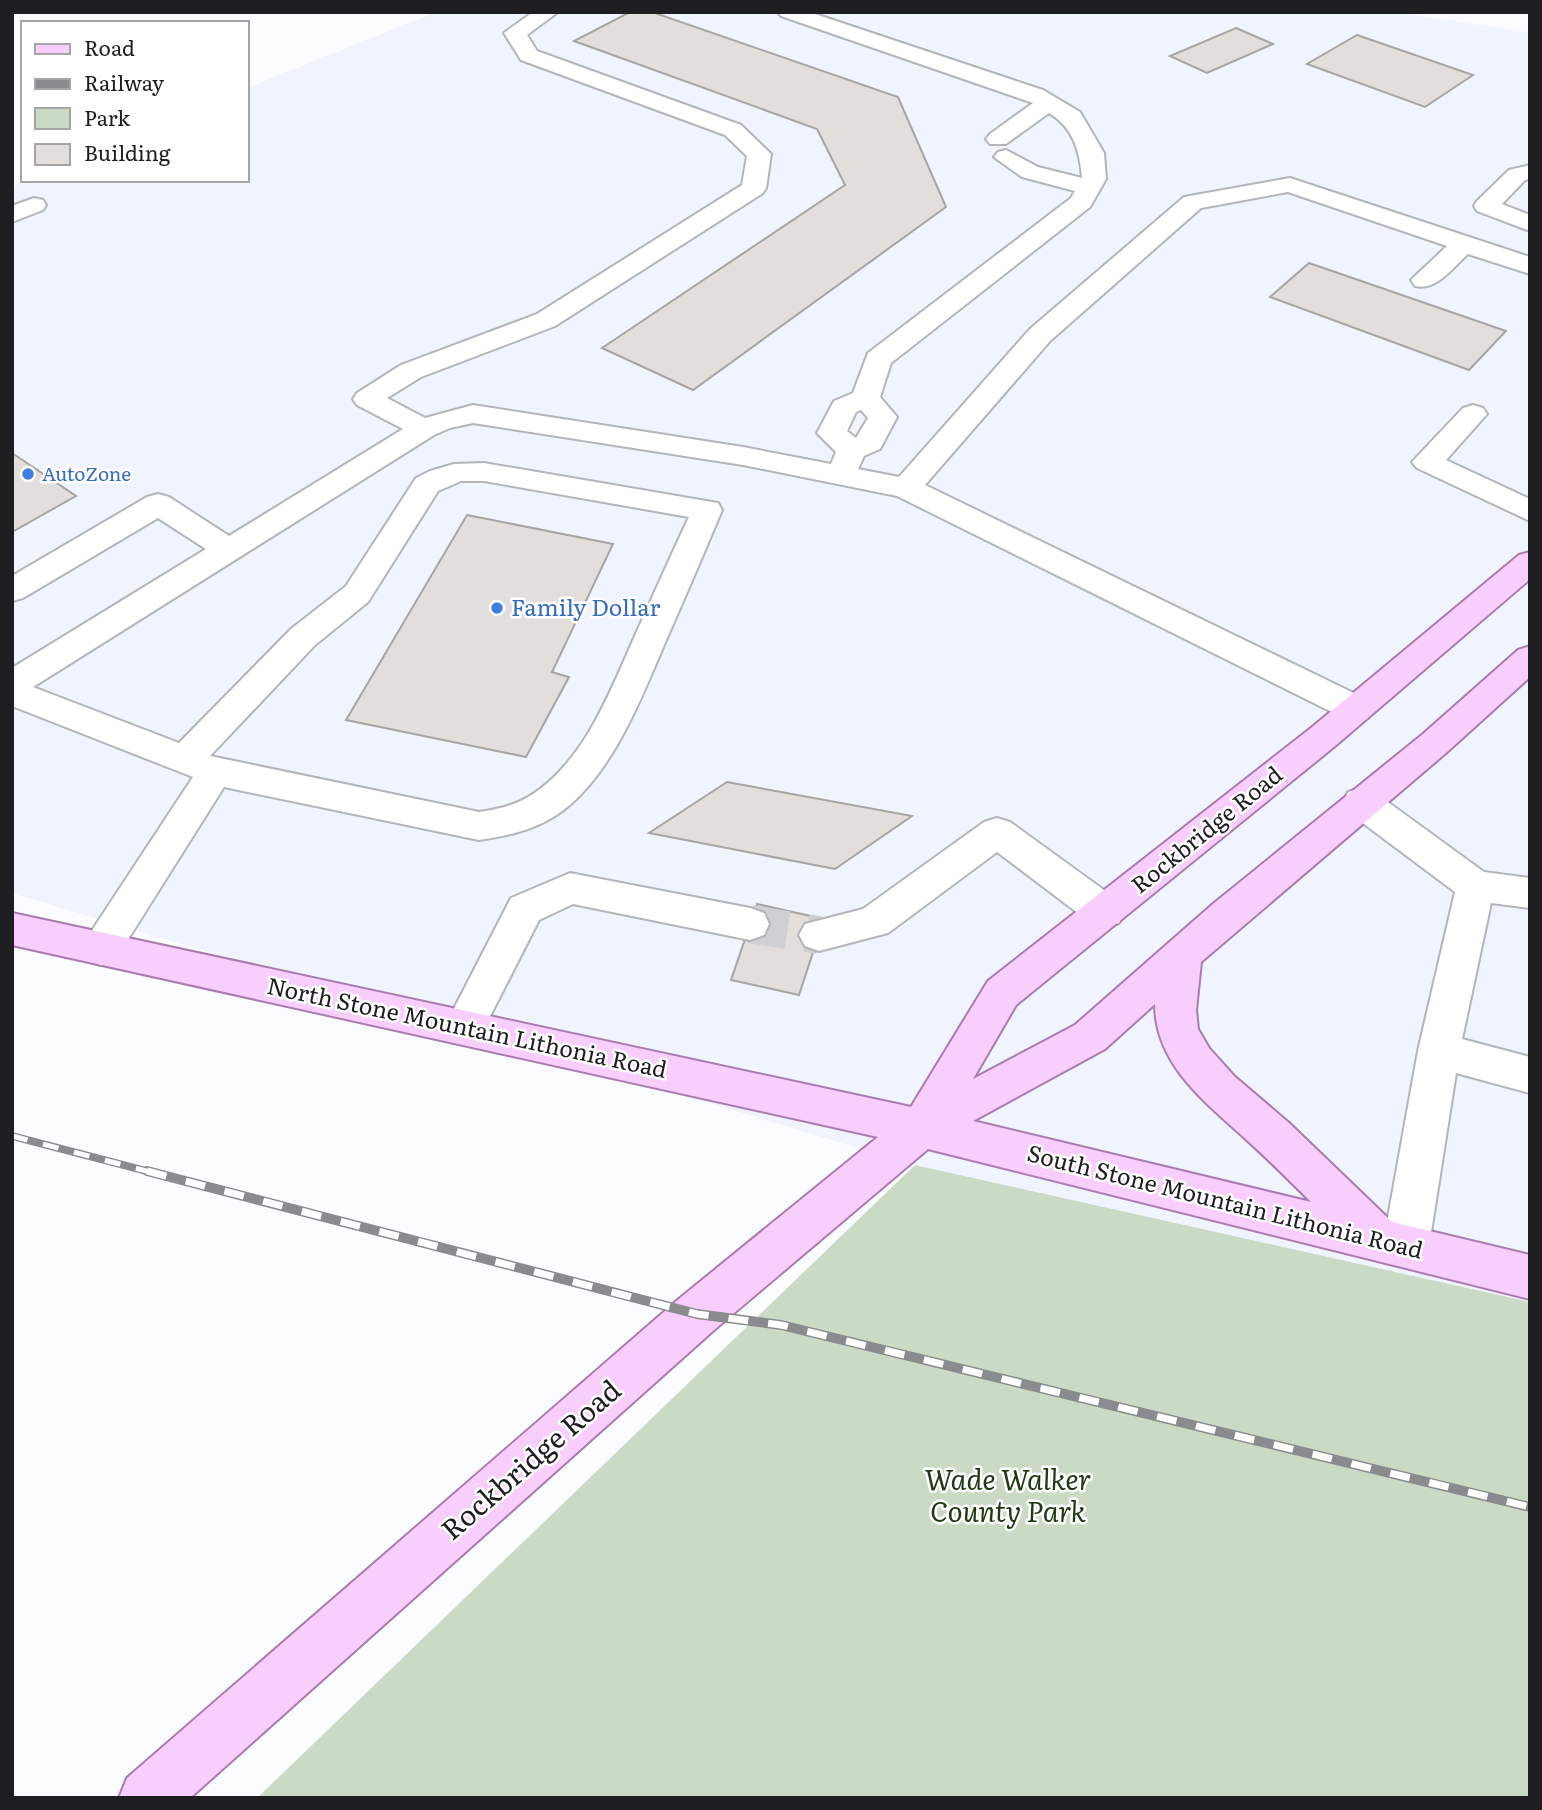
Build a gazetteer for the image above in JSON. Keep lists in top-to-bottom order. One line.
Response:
{"streets":{"main road":["Rockbridge Road","North Stone Mountain Lithonia Road","South Stone Mountain Lithonia Road"]},"crossings":[["Rockbridge Road","North Stone Mountain Lithonia Road"],["Rockbridge Road","South Stone Mountain Lithonia Road"],["North Stone Mountain Lithonia Road","South Stone Mountain Lithonia Road"]],"parks":["Wade Walker County Park"],"places":["AutoZone","Family Dollar"],"legend":["Road","Railway","Park","Building"]}
